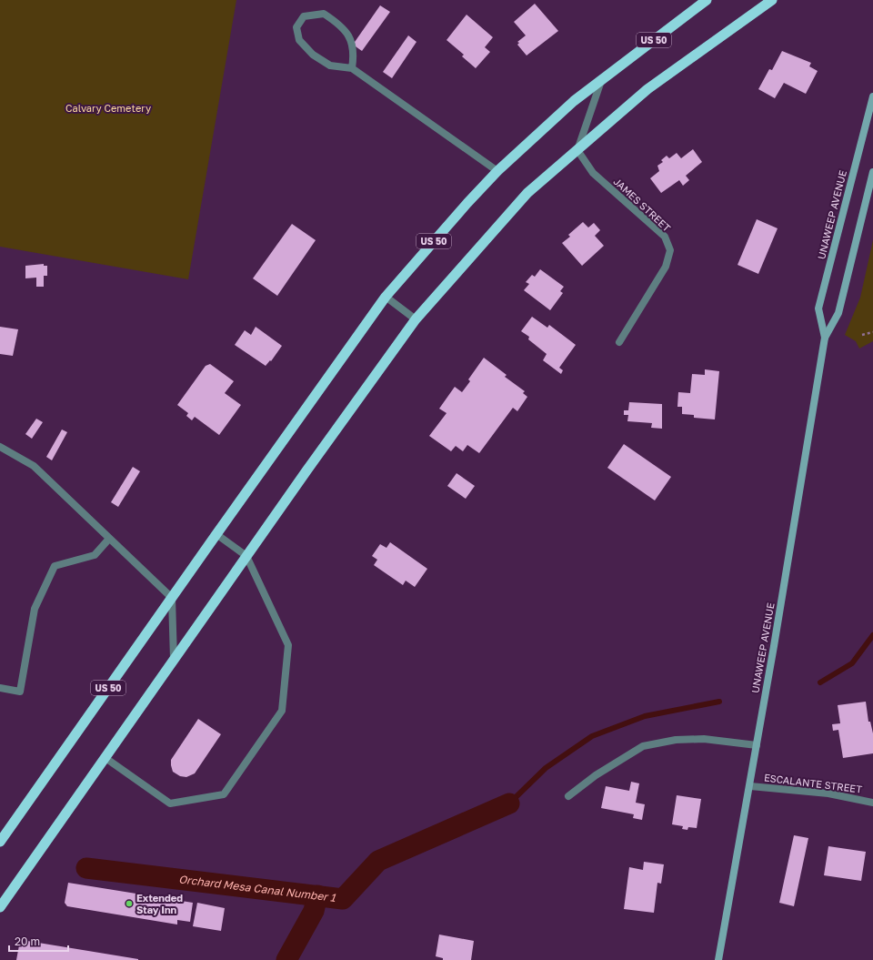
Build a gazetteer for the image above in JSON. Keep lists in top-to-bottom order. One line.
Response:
{"streets":{"highway":["US 50"],"main road":["UNAWEEP AVENUE"],"street":["JAMES STREET","ESCALANTE STREET"]},"crossings":[["UNAWEEP AVENUE","ESCALANTE STREET"]],"water":["Orchard Mesa Canal Number 1"],"parks":["Calvary Cemetery"],"places":["Extended Stay Inn"],"scale_bar":"20 m"}
